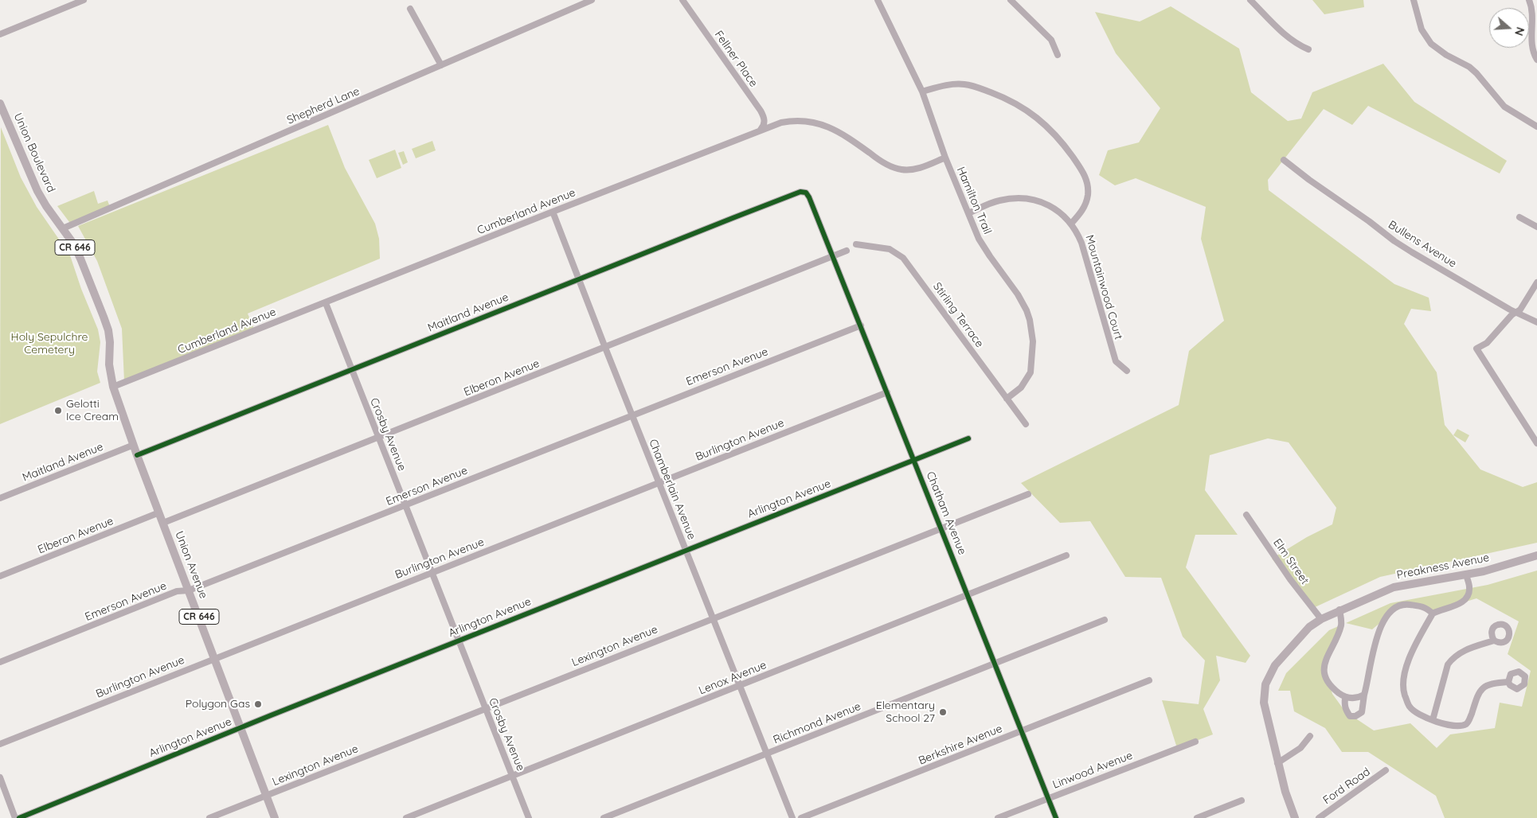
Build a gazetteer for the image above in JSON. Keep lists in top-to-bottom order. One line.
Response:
{"streets":{"main road":["Union Boulevard","CR 646","Union Avenue","Preakness Avenue"],"street":["Fellner Place","Shepherd Lane","Hamilton Trail","Cumberland Avenue","Bullens Avenue","Mountainwood Court","Maitland Avenue","Stirling Terrace","Emerson Avenue","Elberon Avenue","Crosby Avenue","Burlington Avenue","Chamberlain Avenue","Arlington Avenue","Chatham Avenue","Elm Street","Lexington Avenue","Lenox Avenue","Richmond Avenue","Berkshire Avenue","Linwood Avenue","Ford Road"]},"crossings":[["Fellner Place","Cumberland Avenue"],["Shepherd Lane","Union Boulevard"],["Union Boulevard","Cumberland Avenue"],["Union Boulevard","Union Avenue"],["Hamilton Trail","Cumberland Avenue"],["Hamilton Trail","Mountainwood Court"],["Hamilton Trail","Stirling Terrace"],["Cumberland Avenue","Crosby Avenue"],["Cumberland Avenue","Chamberlain Avenue"],["Cumberland Avenue","Union Avenue"],["Maitland Avenue","Crosby Avenue"],["Maitland Avenue","Chamberlain Avenue"],["Maitland Avenue","Chatham Avenue"],["Maitland Avenue","Union Avenue"],["Emerson Avenue","Crosby Avenue"],["Emerson Avenue","Chamberlain Avenue"],["Emerson Avenue","Chatham Avenue"],["Emerson Avenue","Union Avenue"],["Elberon Avenue","Crosby Avenue"],["Elberon Avenue","Chamberlain Avenue"],["Elberon Avenue","Chatham Avenue"],["Elberon Avenue","Union Avenue"],["Crosby Avenue","Burlington Avenue"],["Crosby Avenue","Arlington Avenue"],["Crosby Avenue","Lexington Avenue"],["Crosby Avenue","Lenox Avenue"],["Burlington Avenue","Chamberlain Avenue"],["Burlington Avenue","Chatham Avenue"],["Burlington Avenue","Union Avenue"],["Chamberlain Avenue","Arlington Avenue"],["Chamberlain Avenue","Lexington Avenue"],["Chamberlain Avenue","Lenox Avenue"],["Chamberlain Avenue","Richmond Avenue"],["Arlington Avenue","Chatham Avenue"],["Arlington Avenue","Union Avenue"],["Chatham Avenue","Lexington Avenue"],["Chatham Avenue","Lenox Avenue"],["Chatham Avenue","Richmond Avenue"],["Chatham Avenue","Berkshire Avenue"],["Chatham Avenue","Linwood Avenue"],["Elm Street","Preakness Avenue"],["Union Avenue","Lexington Avenue"]],"parks":["Holy Sepulchre Cemetery"],"places":["Gelotti Ice Cream","Polygon Gas","Elementary School 27"],"north":"right"}
